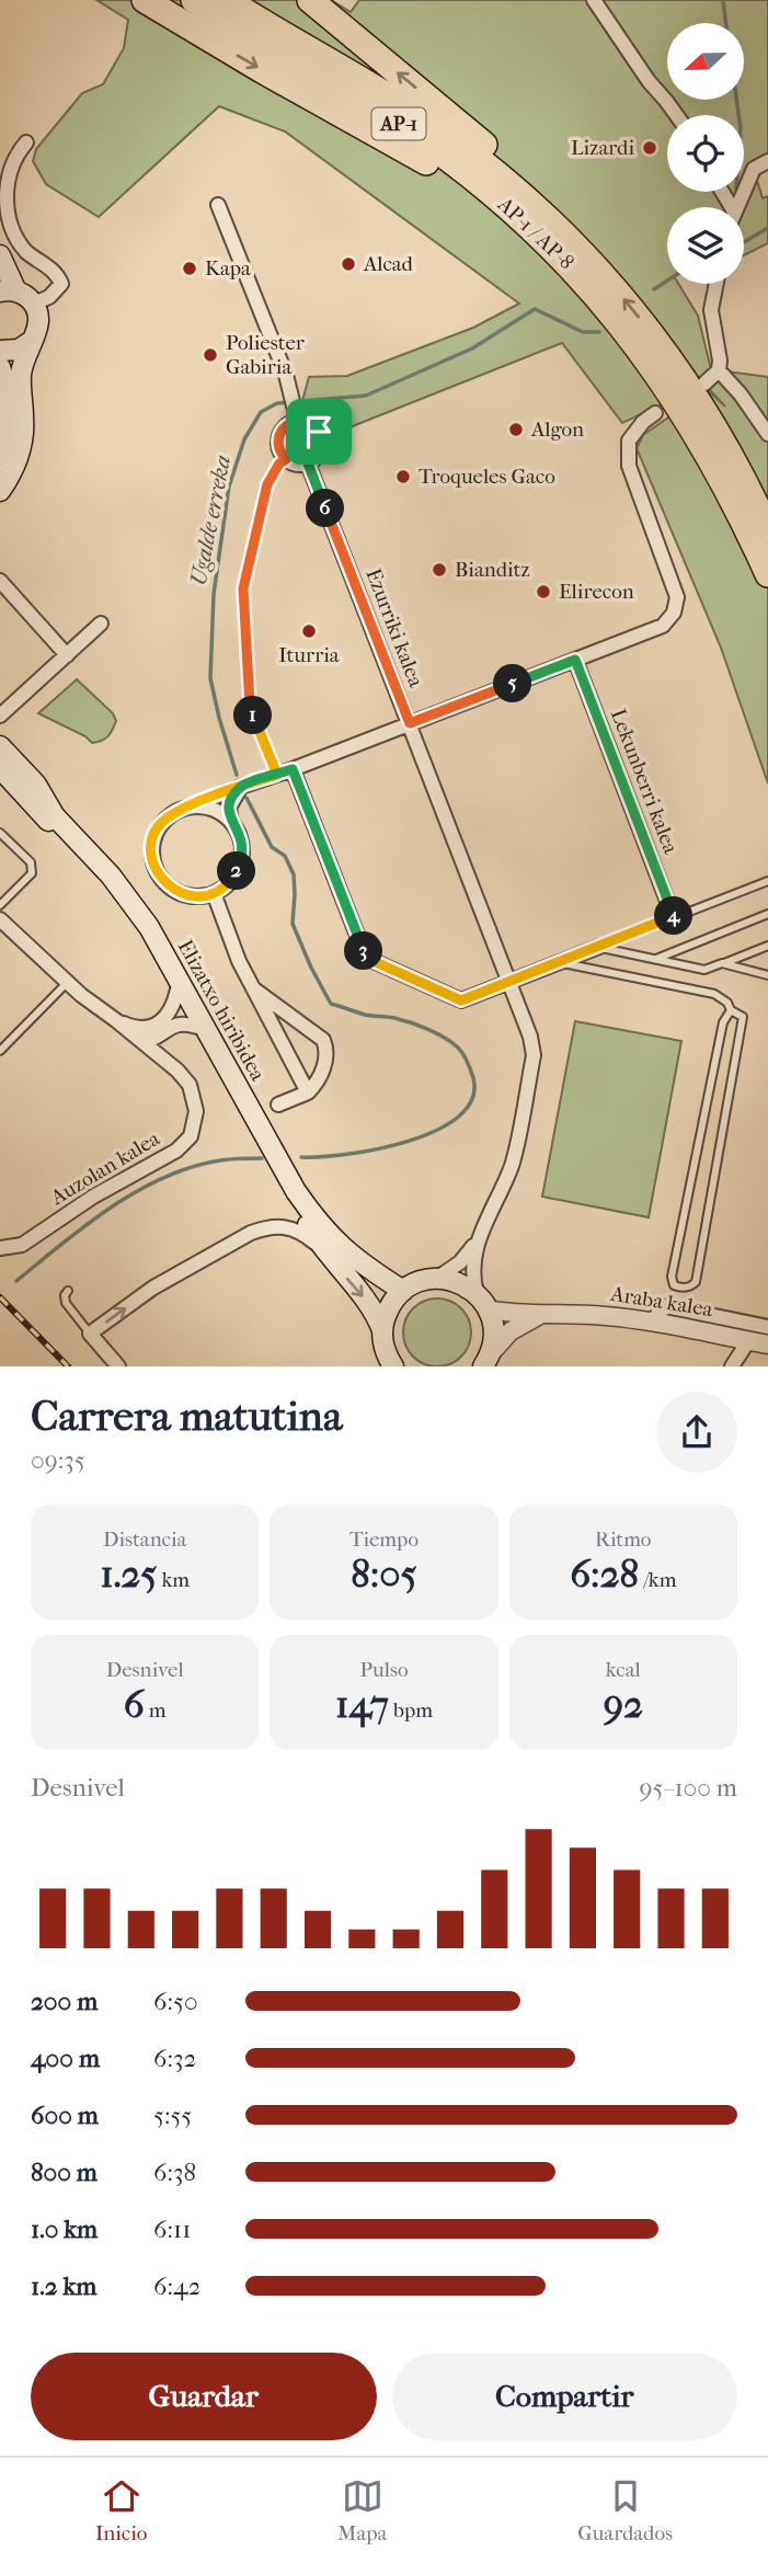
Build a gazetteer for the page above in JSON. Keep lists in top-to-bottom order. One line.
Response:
{"streets":{"highway":["AP-1","AP-1 / AP-8"],"main road":["Elizatxo hiribidea"],"street":["Ezurriki kalea","Lekunberri kalea","Auzolan kalea","Araba kalea"]},"crossings":[["Elizatxo hiribidea","Auzolan kalea"]],"water":["Ugalde erreka"],"places":["Lizardi","Alcad","Kapa","Poliester Gabiria","Algon","Troqueles Gaco","Bianditz","Elirecon","Iturria"],"north":"left","page":{"pins":["6","5","1","2","4","3"],"heading":["Carrera matutina","09:35"],"stats":[["Distancia","1.25 km"],["Tiempo","8:05"],["Ritmo","6:28 /km"],["Desnivel","6 m"],["Pulso","147 bpm"],["kcal","92"]],"chart":["Desnivel","95–100 m"],"list":[{"name":"200 m","note":"6:50"},{"name":"400 m","note":"6:32"},{"name":"600 m","note":"5:55"},{"name":"800 m","note":"6:38"},{"name":"1.0 km","note":"6:11"},{"name":"1.2 km","note":"6:42"}],"buttons":["Guardar","Compartir"],"tabs":["Inicio","Mapa","Guardados"]}}
